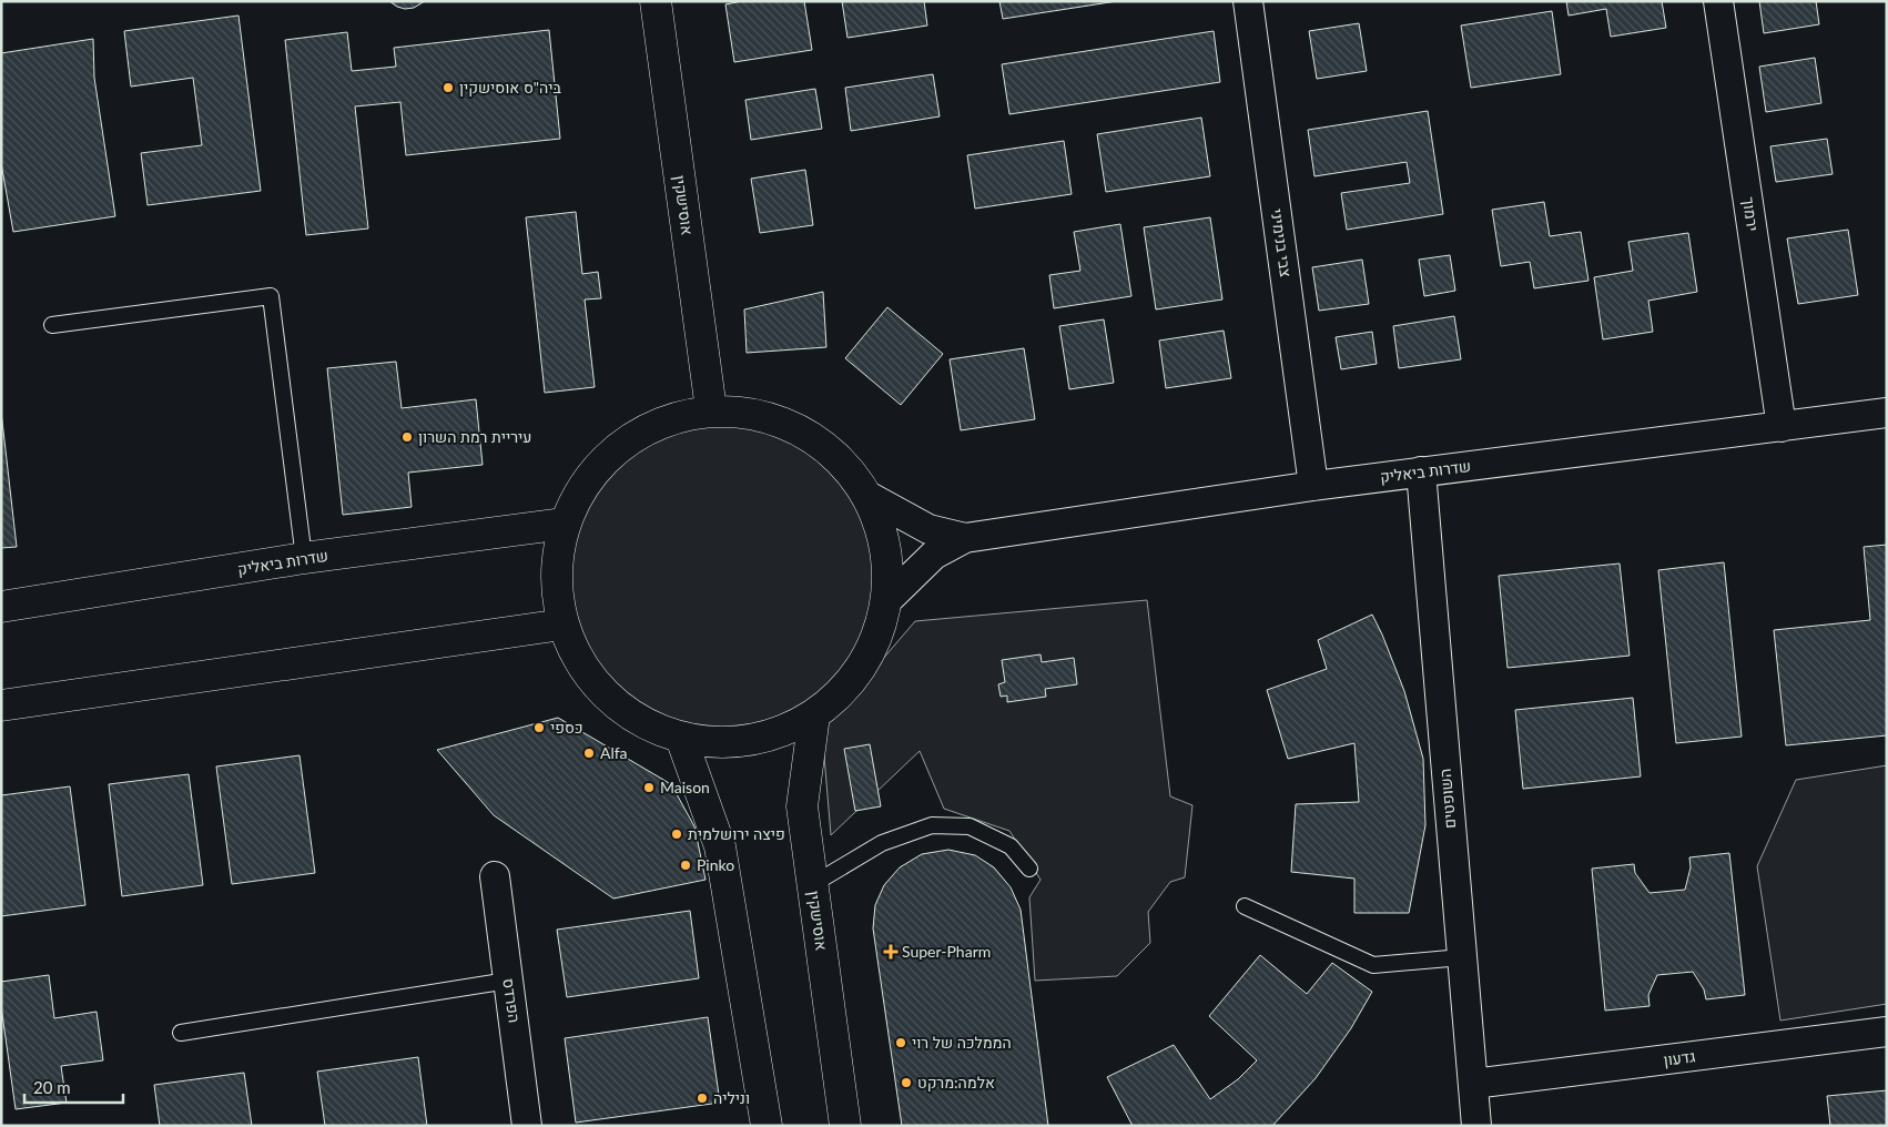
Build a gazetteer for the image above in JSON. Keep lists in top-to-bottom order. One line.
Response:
{"streets":{"street":["אוסישקין","ירמוך","צבי בנימיני","שדרות ביאליק","השופטים","הפרדס","גדעון"]},"crossings":[["ירמוך","שדרות ביאליק"],["צבי בנימיני","שדרות ביאליק"],["שדרות ביאליק","השופטים"],["השופטים","גדעון"]],"places":{"other":["ביה\"ס אוסישקין","עיריית רמת השרון","כספי","Alfa","Maison","פיצה ירושלמית","Pinko","הממלכה של רוי","אלמה:מרקט","וניליה"],"health":["Super-Pharm"]},"scale_bar":"20 m"}
